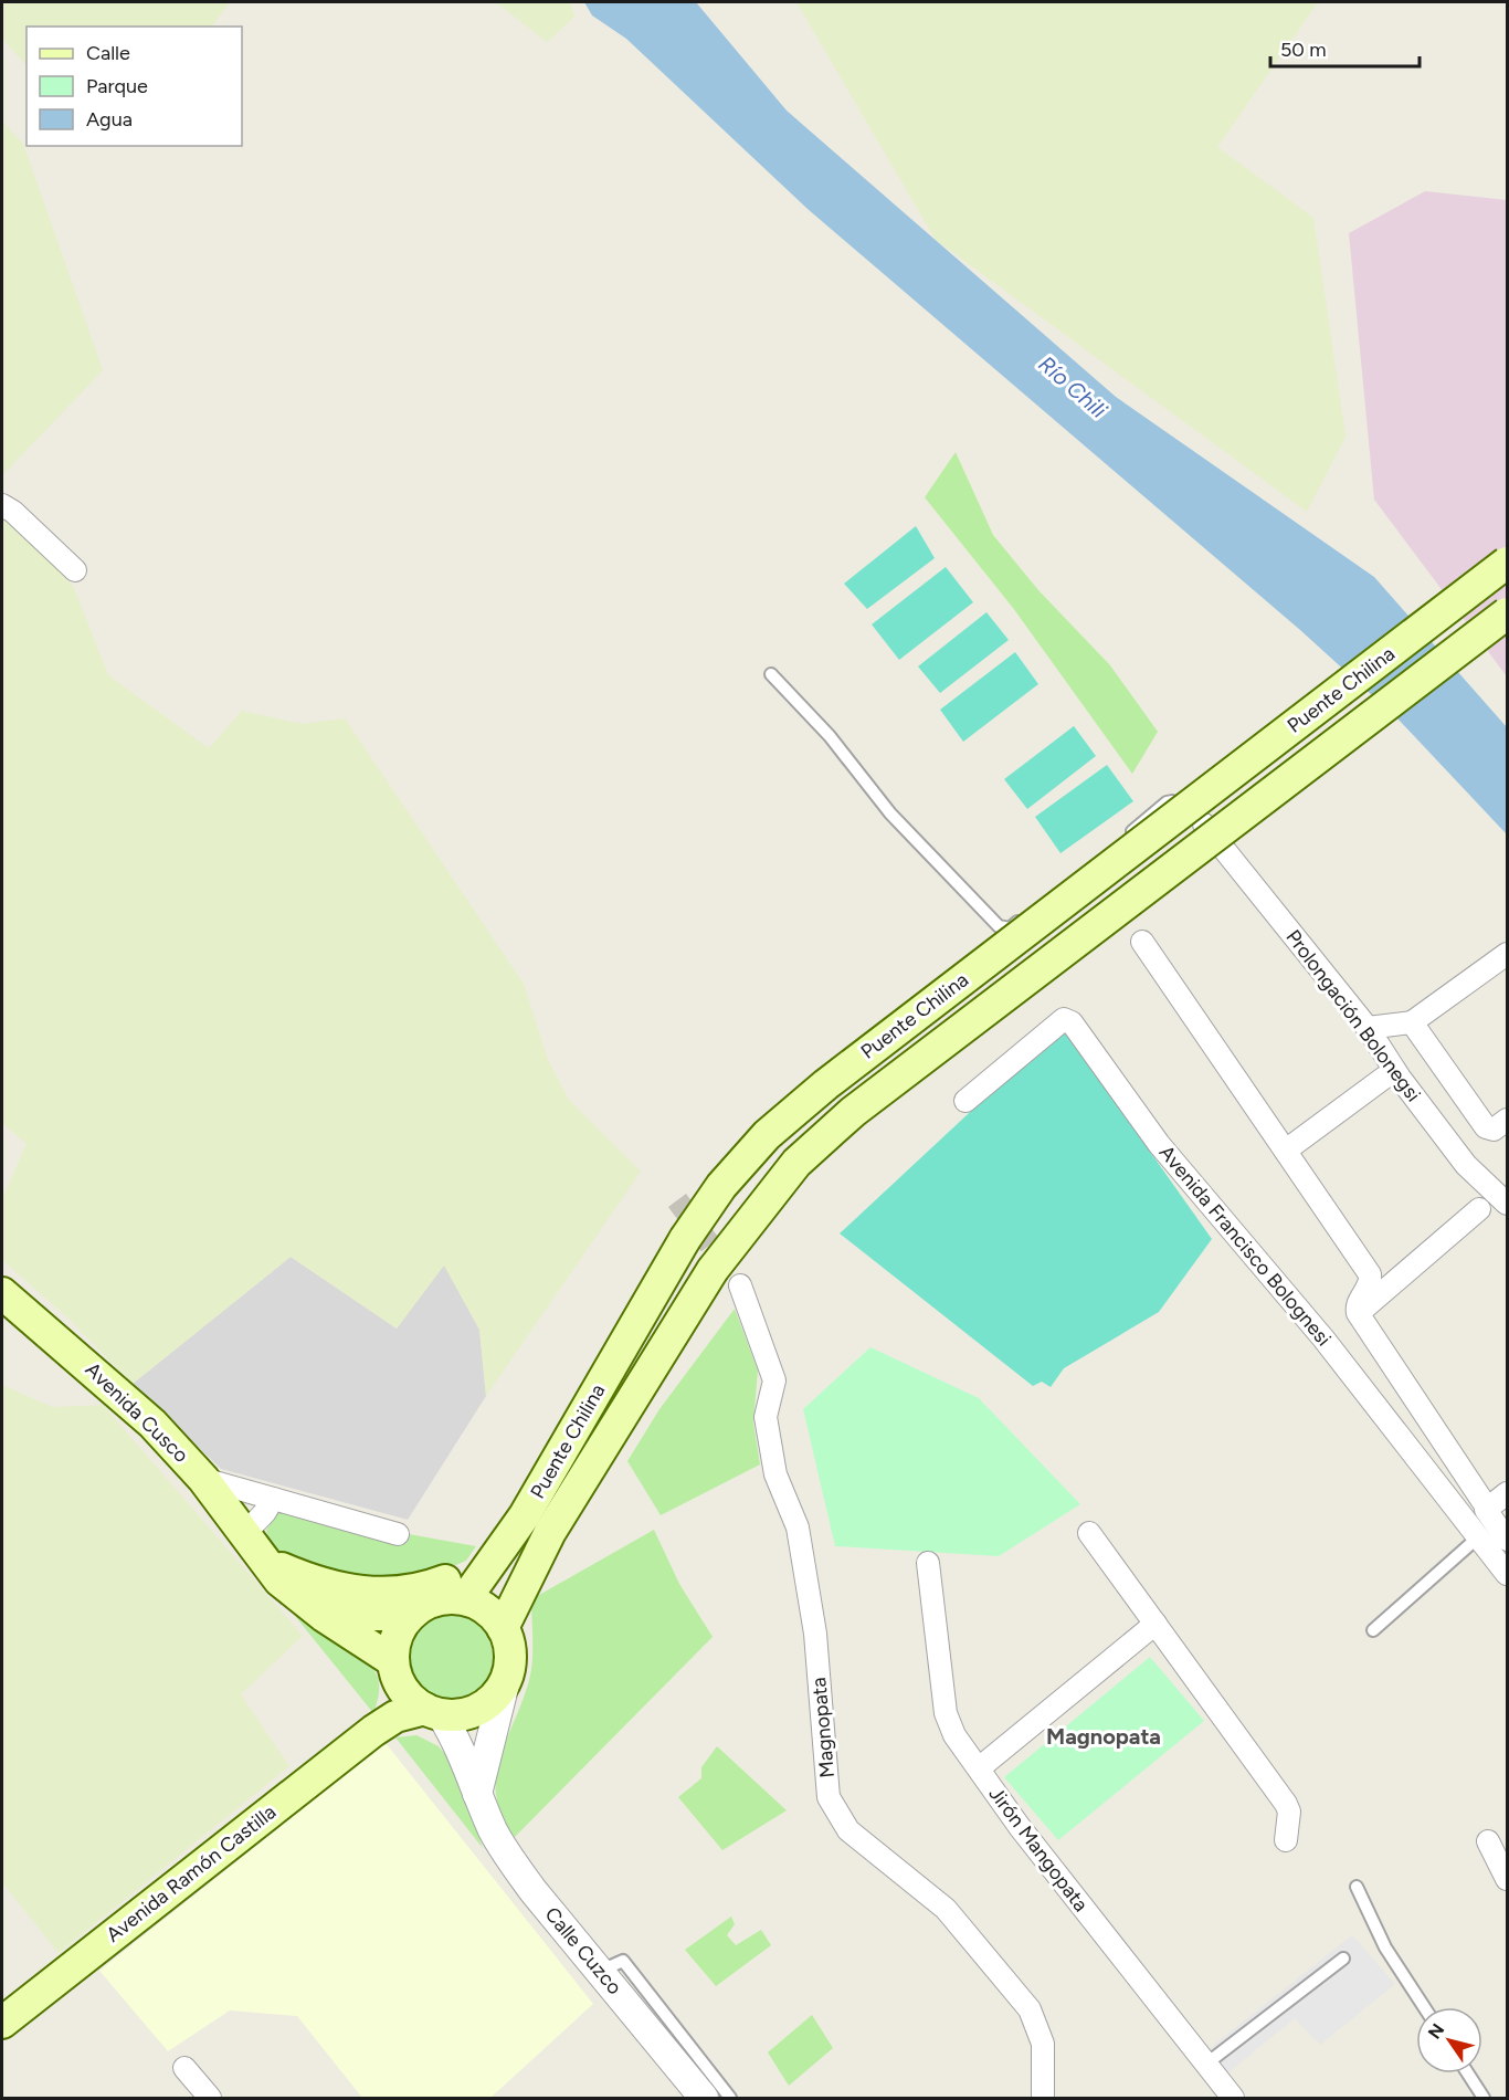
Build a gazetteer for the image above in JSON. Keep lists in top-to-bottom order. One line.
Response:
{"streets":{"main road":["Puente Chilina","Avenida Cusco","Avenida Ramón Castilla"],"street":["Prolongación Bolonegsi","Avenida Francisco Bolognesi","Magnopata","Jirón Mangopata","Calle Cuzco"]},"crossings":[["Puente Chilina","Avenida Cusco"],["Puente Chilina","Avenida Ramón Castilla"],["Puente Chilina","Calle Cuzco"],["Avenida Cusco","Avenida Ramón Castilla"],["Avenida Cusco","Calle Cuzco"],["Avenida Ramón Castilla","Calle Cuzco"]],"districts":["Magnopata"],"water":["Río Chili"],"legend":["Calle","Parque","Agua"],"scale_bar":"50 m","north":"top left"}
